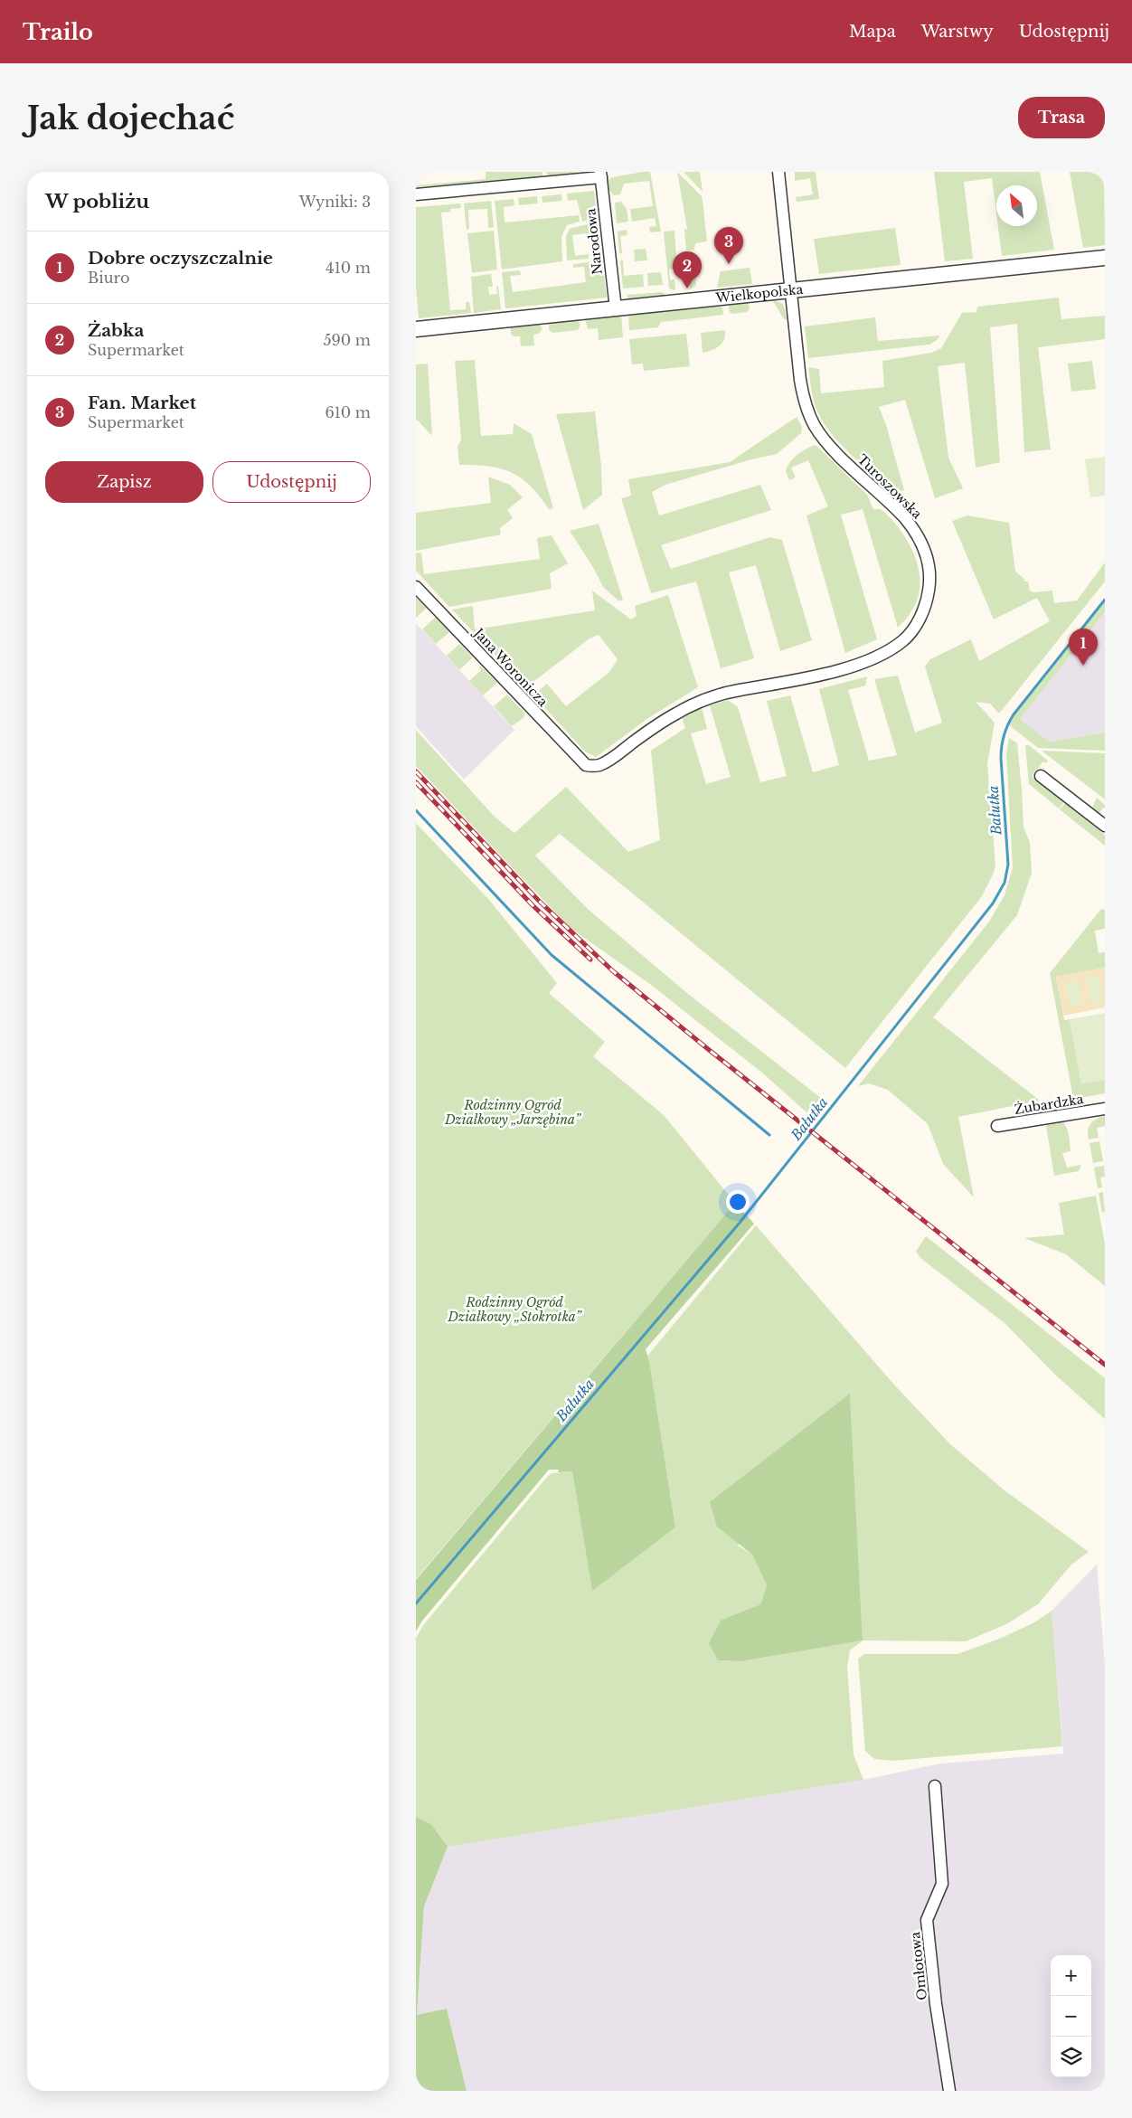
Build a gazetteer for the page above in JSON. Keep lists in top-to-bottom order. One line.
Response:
{"streets":{"street":["Narodowa","Wielkopolska","Turoszowska","Jana Woronicza","Żubardzka","Omłotowa"]},"crossings":[["Narodowa","Wielkopolska"],["Wielkopolska","Turoszowska"],["Turoszowska","Jana Woronicza"]],"water":["Bałutka"],"parks":["Rodzinny Ogród Działkowy „Jarzębina”","Rodzinny Ogród Działkowy „Stokrotka”"],"north":"top left","page":{"header":"Trailo","nav":["Mapa","Warstwy","Udostępnij"],"buttons":["Trasa",["Zapisz","Udostępnij"]],"title":"Jak dojechać","heading":["W pobliżu","Wyniki: 3"],"pins":["3","2","1"],"list":[{"mark":"1","name":"Dobre oczyszczalnie","note":"Biuro","value":"410 m"},{"mark":"2","name":"Żabka","note":"Supermarket","value":"590 m"},{"mark":"3","name":"Fan. Market","note":"Supermarket","value":"610 m"}],"map_buttons":["+","−"]}}
